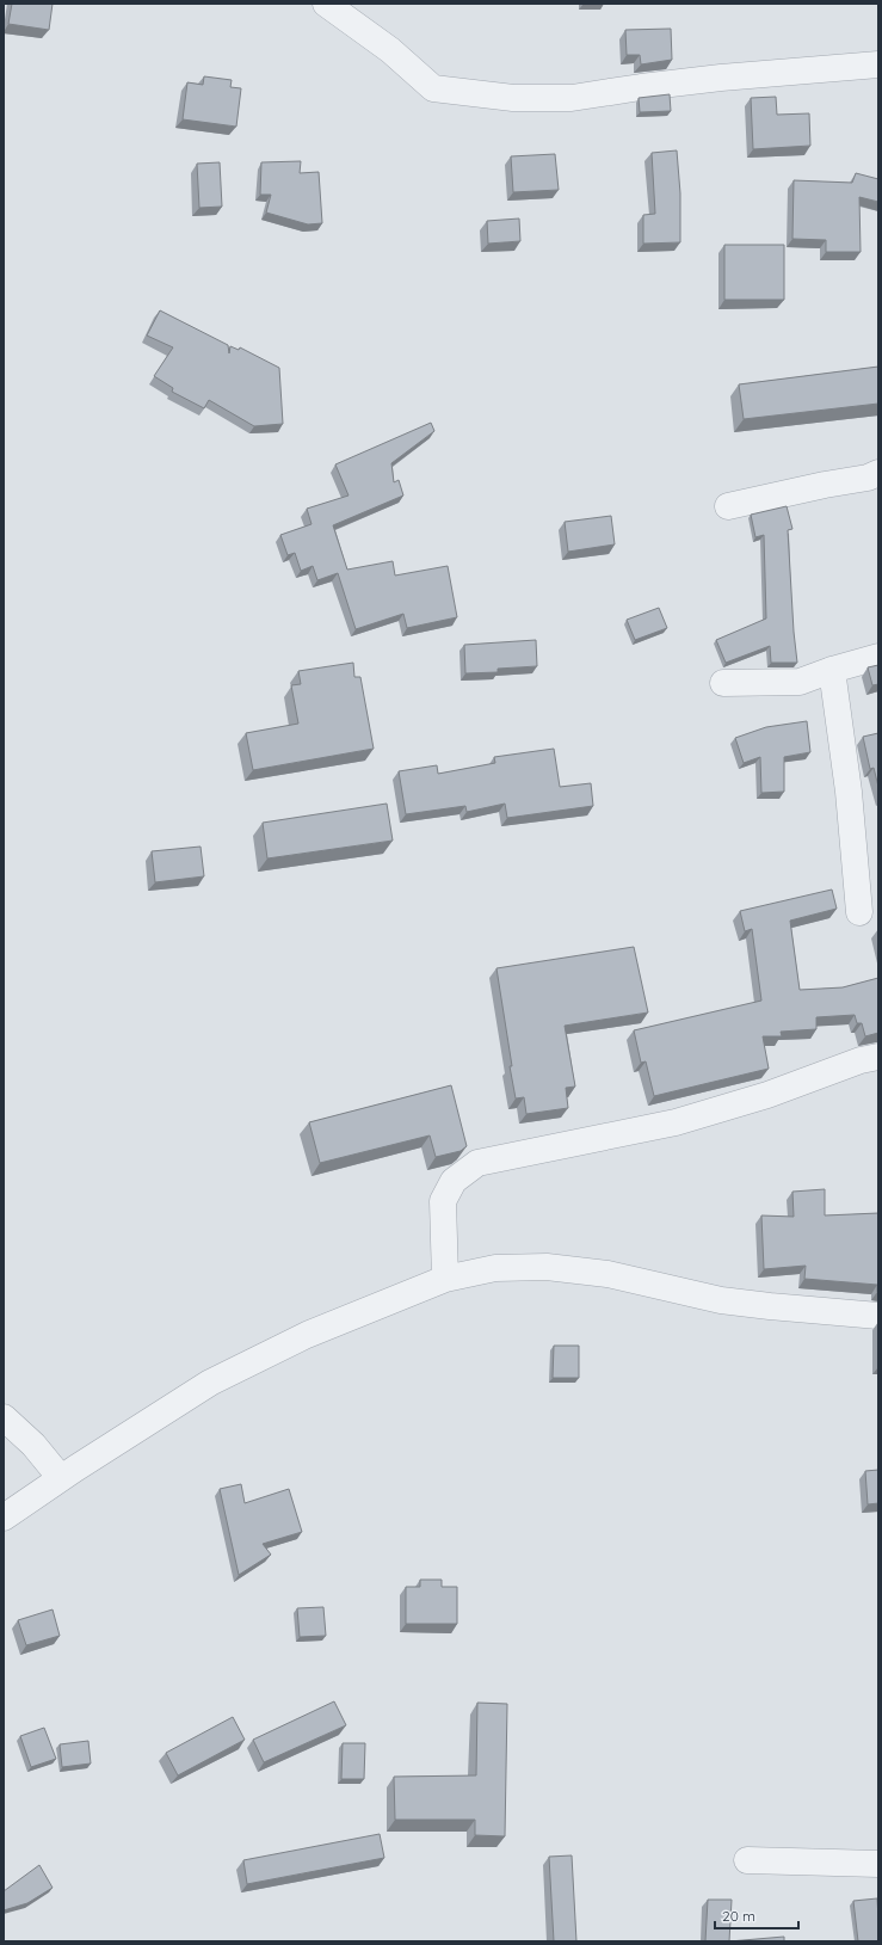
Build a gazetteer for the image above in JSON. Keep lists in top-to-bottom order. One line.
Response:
{"scale_bar":"20 m"}
